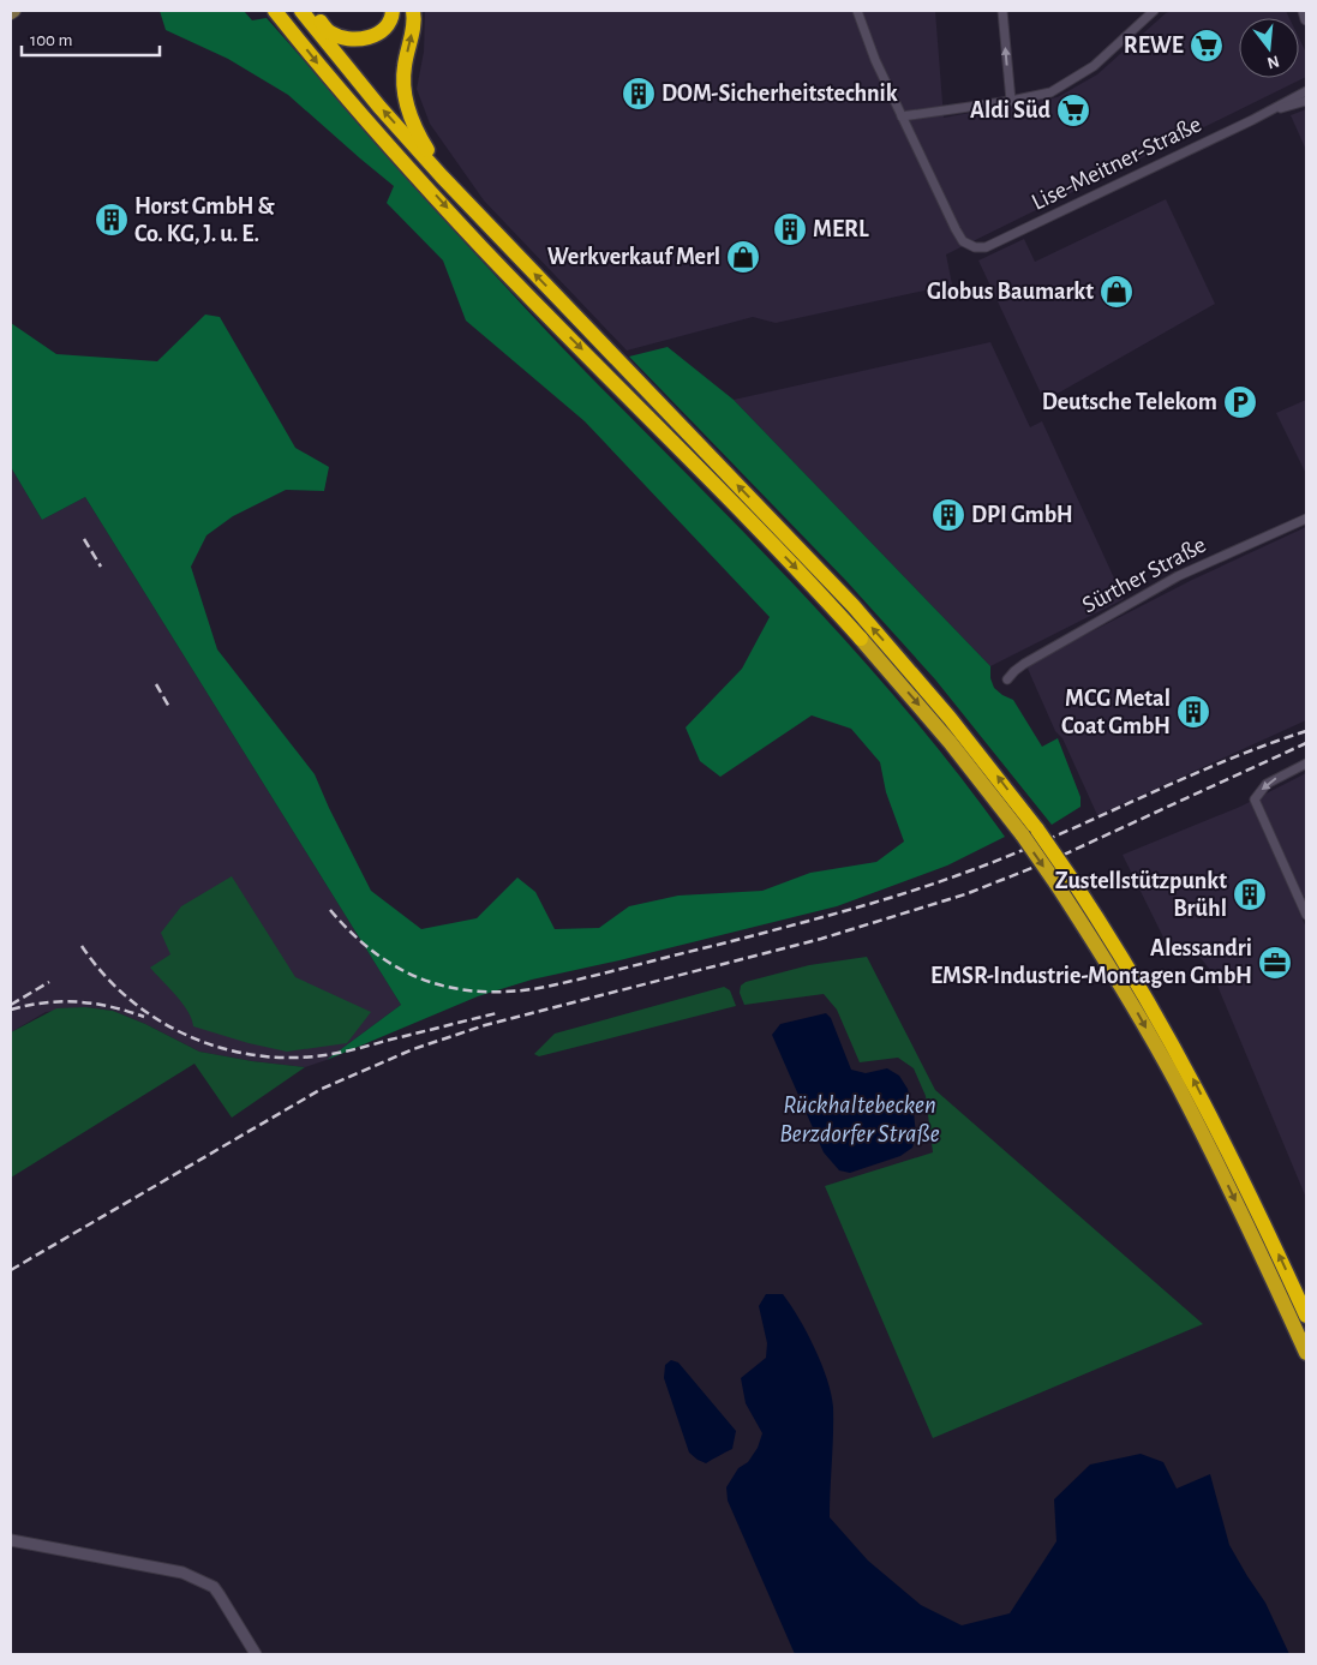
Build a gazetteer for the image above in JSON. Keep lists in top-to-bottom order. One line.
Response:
{"streets":{"street":["Lise-Meitner-Straße","Sürther Straße"]},"water":["Rückhaltebecken Berzdorfer Straße"],"places":{"supermarket":["REWE","Aldi Süd"],"building":["DOM-Sicherheitstechnik","Horst GmbH & Co. KG, J. u. E.","MERL","DPI GmbH","MCG Metal Coat GmbH","Zustellstützpunkt Brühl"],"shop":["Werkverkauf Merl","Globus Baumarkt"],"parking":["Deutsche Telekom"],"office":["Alessandri EMSR-Industrie-Montagen GmbH"]},"scale_bar":"100 m","north":"bottom"}
